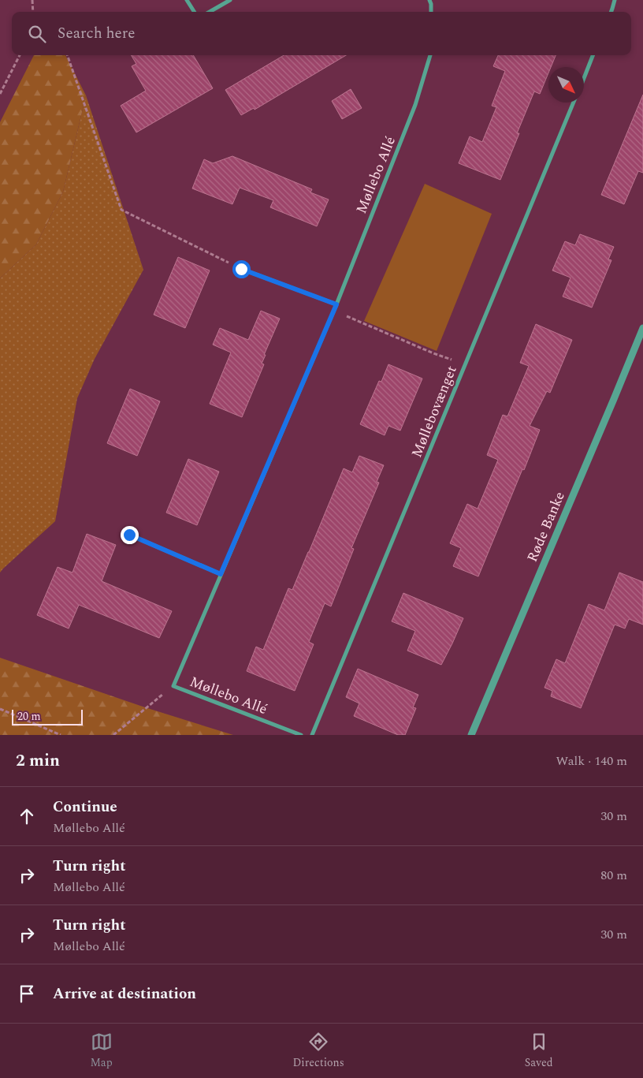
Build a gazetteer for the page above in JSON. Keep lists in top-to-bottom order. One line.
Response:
{"streets":{"street":["Møllebo Allé","Møllebovænget","Røde Banke"]},"scale_bar":"20 m","north":"bottom right","page":{"search":"Search here","scale":"20 m","heading":["2 min","Walk · 140 m"],"list":[["Continue","Møllebo Allé","30 m"],["Turn right","Møllebo Allé","80 m"],["Turn right","Møllebo Allé","30 m"],"Arrive at destination"],"nav":["Map","Directions","Saved"]}}
